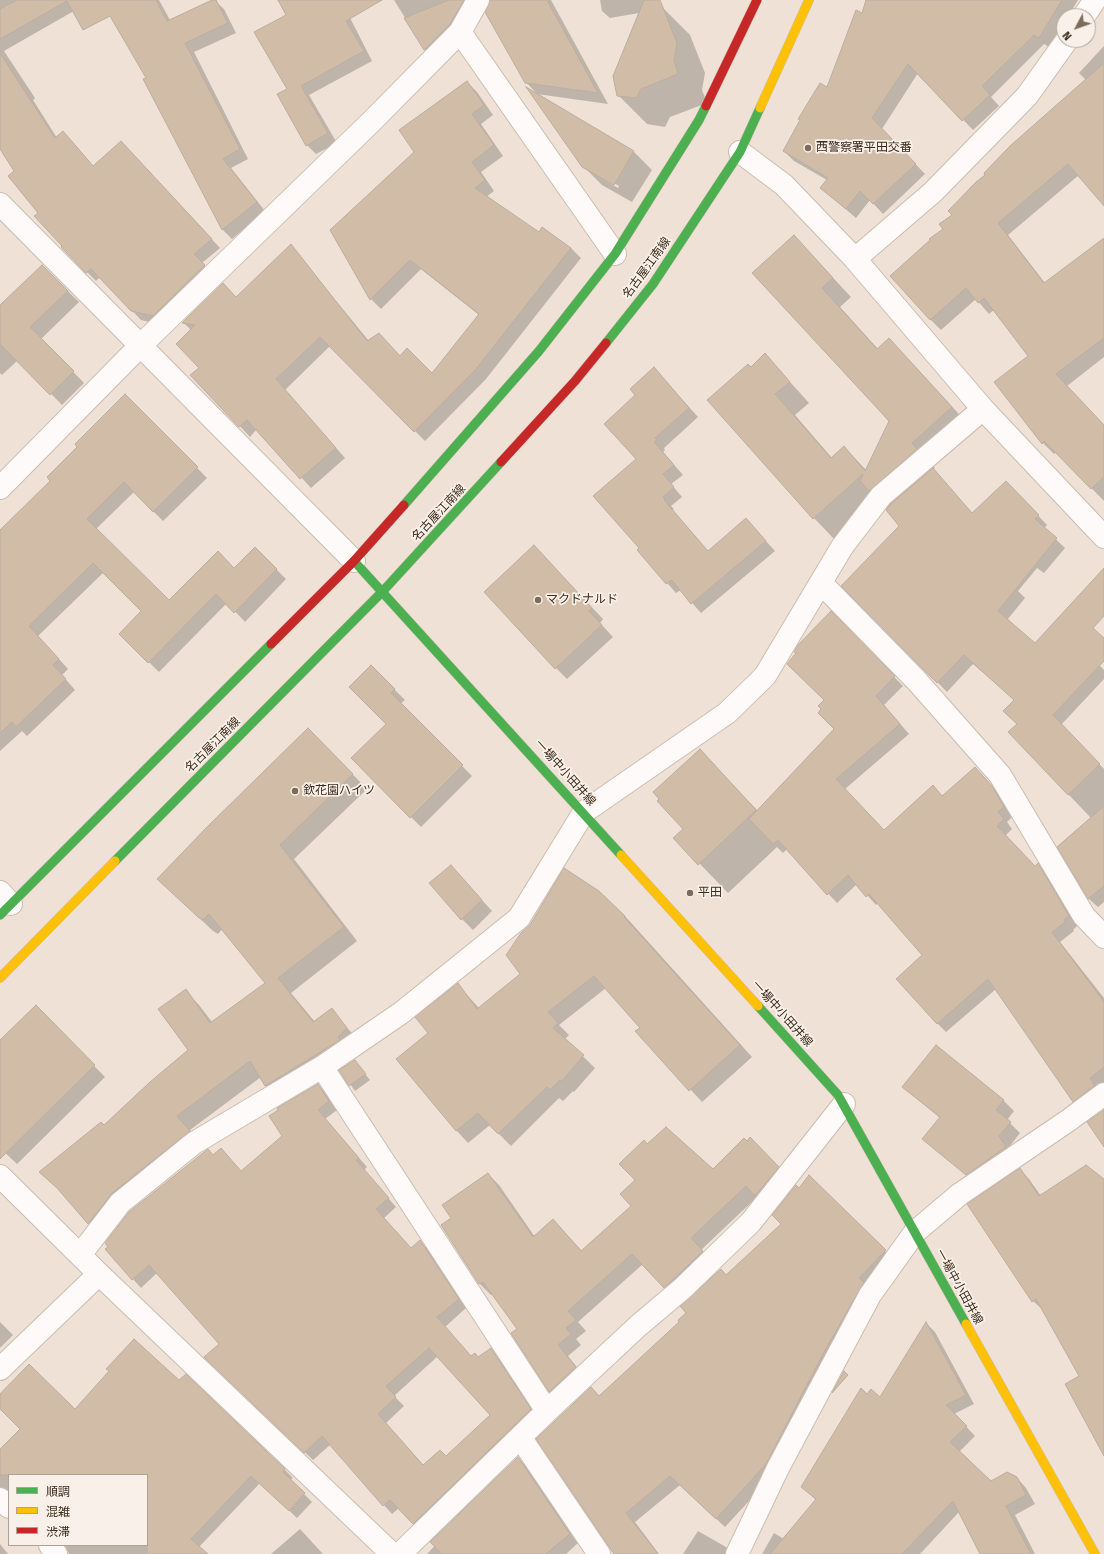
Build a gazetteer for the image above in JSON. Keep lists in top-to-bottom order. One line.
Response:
{"streets":{"main road":["名古屋江南線","一場中小田井線"]},"crossings":[["名古屋江南線","一場中小田井線"]],"places":["西警察署平田交番","マクドナルド","欽花園ハイツ","平田"],"legend":["順調","混雑","渋滞"],"north":"bottom left"}
